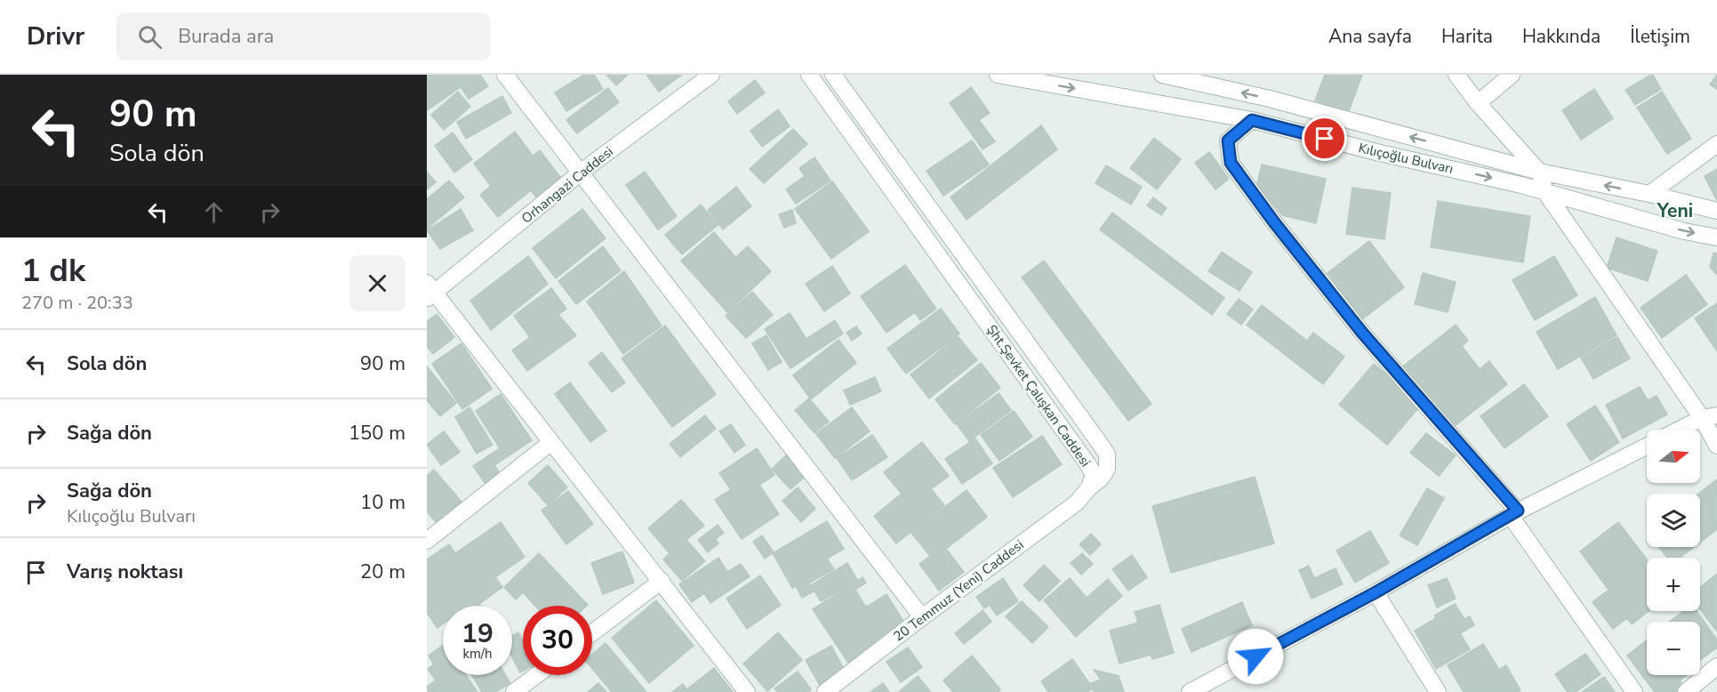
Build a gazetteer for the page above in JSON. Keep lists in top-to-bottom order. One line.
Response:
{"streets":{"street":["Kılıçoğlu Bulvarı","Orhangazi Caddesi","Şht.Şevket Çalışkan Caddesi","20 Temmuz (Yeni) Caddesi"]},"crossings":[["Şht.Şevket Çalışkan Caddesi","20 Temmuz (Yeni) Caddesi"]],"districts":["Yeni"],"north":"right","page":{"header":"Drivr","search":"Burada ara","nav":["Ana sayfa","Harita","Hakkında","İletişim"],"turn":["90 m","Sola dön"],"heading":["1 dk","270 m · 20:33"],"list":[{"name":"Sola dön","value":"90 m"},{"name":"Sağa dön","value":"150 m"},{"name":"Sağa dön","note":"Kılıçoğlu Bulvarı","value":"10 m"},{"name":"Varış noktası","value":"20 m"}],"map_buttons":["+","−"],"speed":"19 km/h","limit":"30"}}
